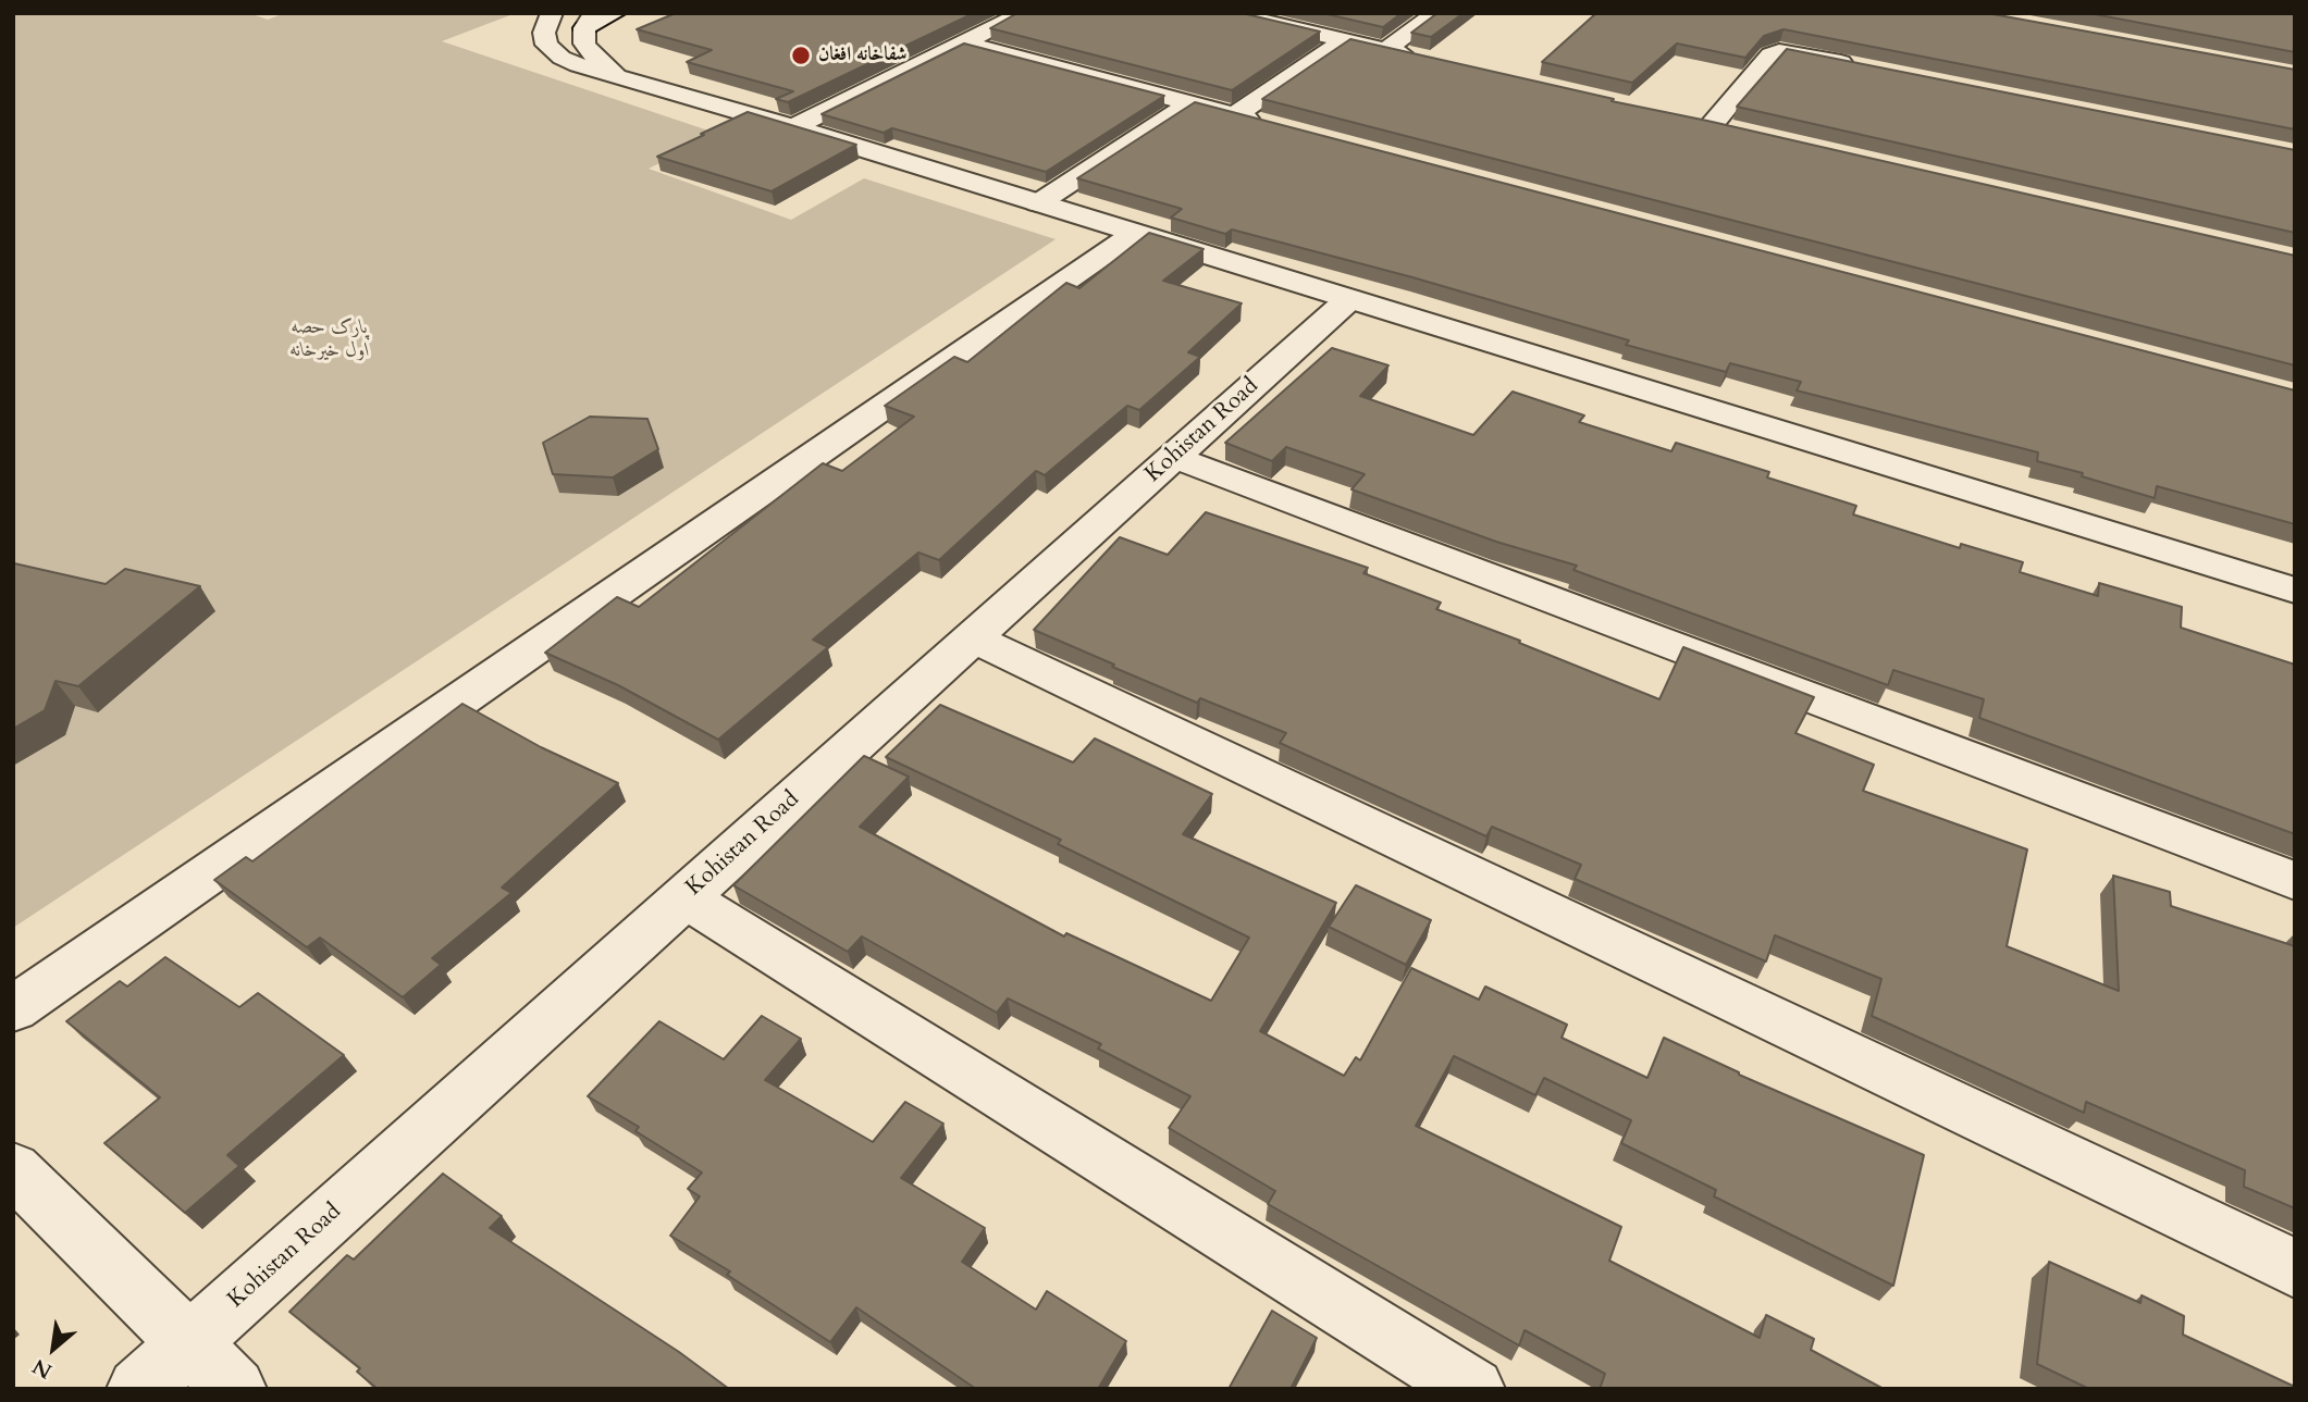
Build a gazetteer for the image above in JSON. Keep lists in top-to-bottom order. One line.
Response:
{"streets":{"street":["Kohistan Road"]},"parks":["پارک حصه اول خیرخانه"],"places":["شفاخانه افغان"],"north":"bottom left"}
